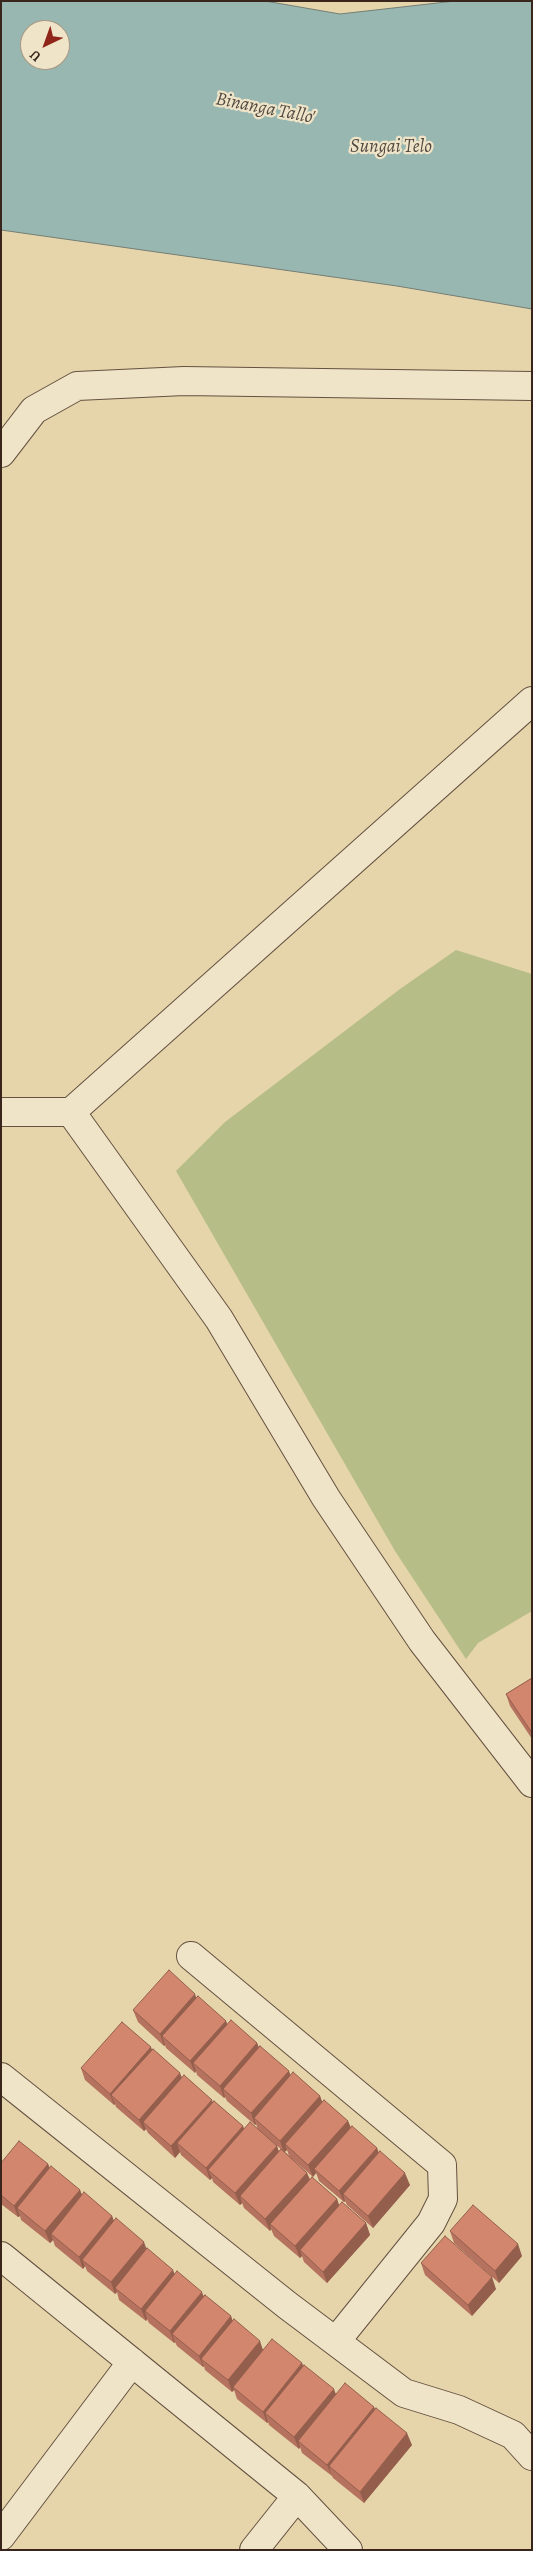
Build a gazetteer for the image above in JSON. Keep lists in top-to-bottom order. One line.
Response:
{"water":["Binanga Tallo'","Sungai Telo"],"north":"bottom left"}
